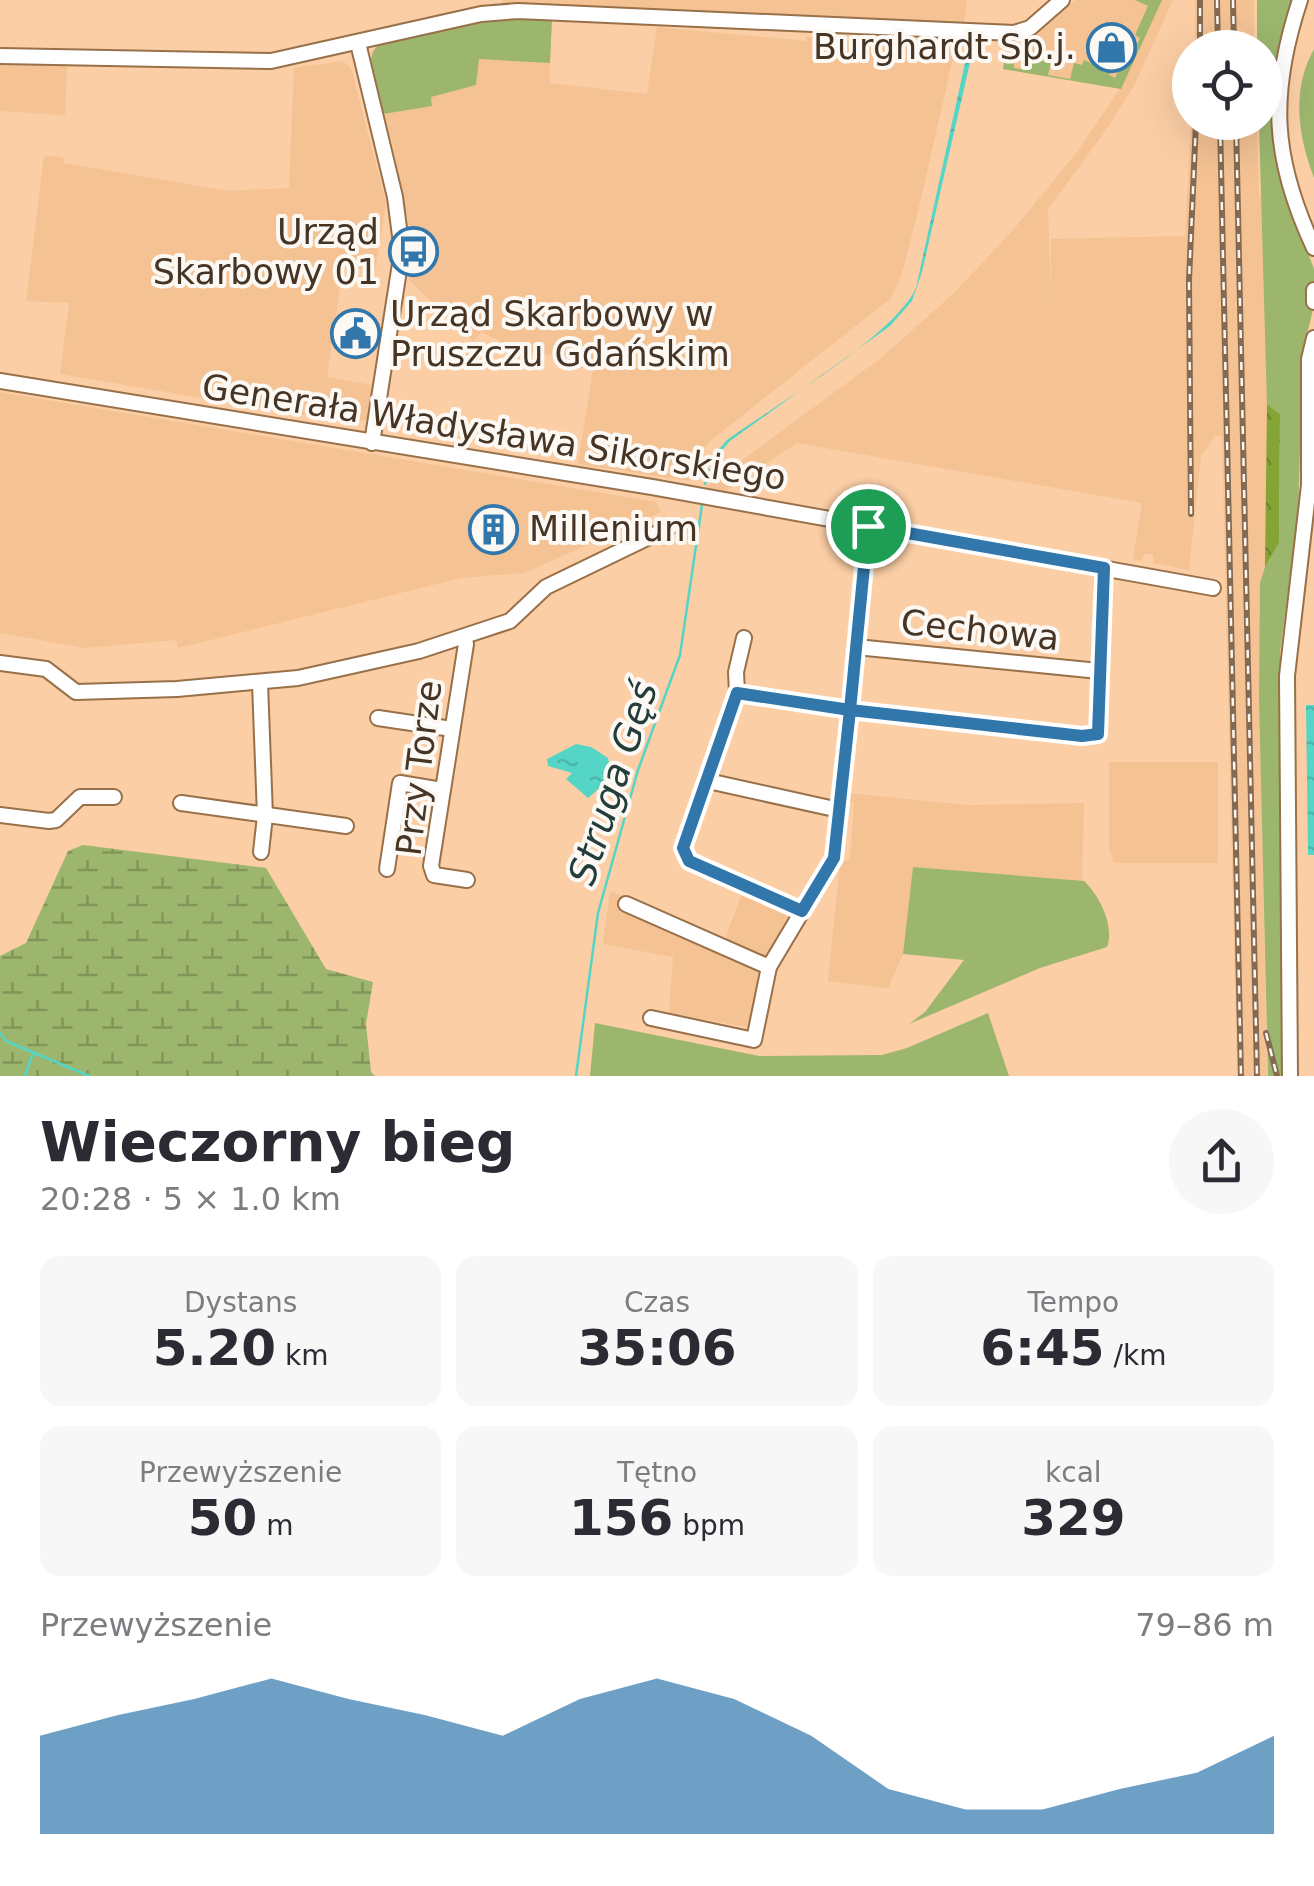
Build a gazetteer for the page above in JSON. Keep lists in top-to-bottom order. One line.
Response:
{"streets":{"street":["Generała Władysława Sikorskiego","Cechowa","Przy Torze"]},"water":["Struga Gęś"],"places":{"shop":["Burghardt Sp.j."],"bus stop":["Urząd Skarbowy 01"],"public building":["Urząd Skarbowy w Pruszczu Gdańskim"],"building":["Millenium"]},"page":{"heading":["Wieczorny bieg","20:28 · 5 × 1.0 km"],"stats":[["Dystans","5.20 km"],["Czas","35:06"],["Tempo","6:45 /km"],["Przewyższenie","50 m"],["Tętno","156 bpm"],["kcal","329"]],"chart":["Przewyższenie","79–86 m"]}}
